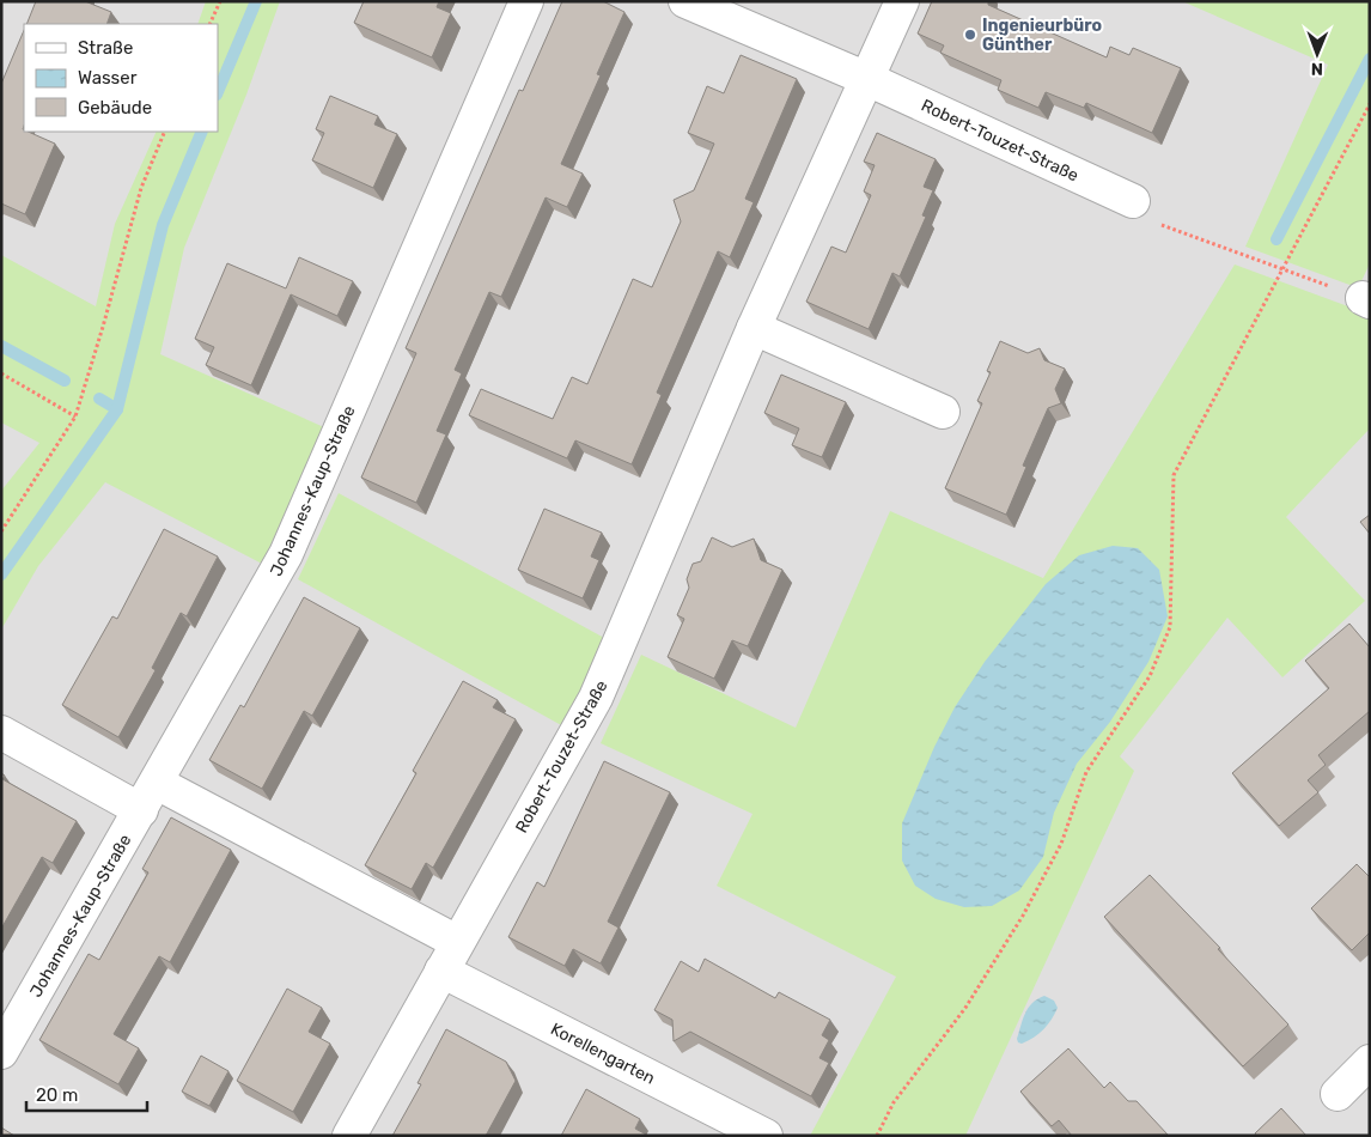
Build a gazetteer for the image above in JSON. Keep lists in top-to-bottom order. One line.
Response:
{"streets":{"street":["Robert-Touzet-Straße","Johannes-Kaup-Straße","Korellengarten"]},"crossings":[["Robert-Touzet-Straße","Korellengarten"]],"places":["Ingenieurbüro Günther"],"legend":["Straße","Wasser","Gebäude"],"scale_bar":"20 m","north":"bottom"}
